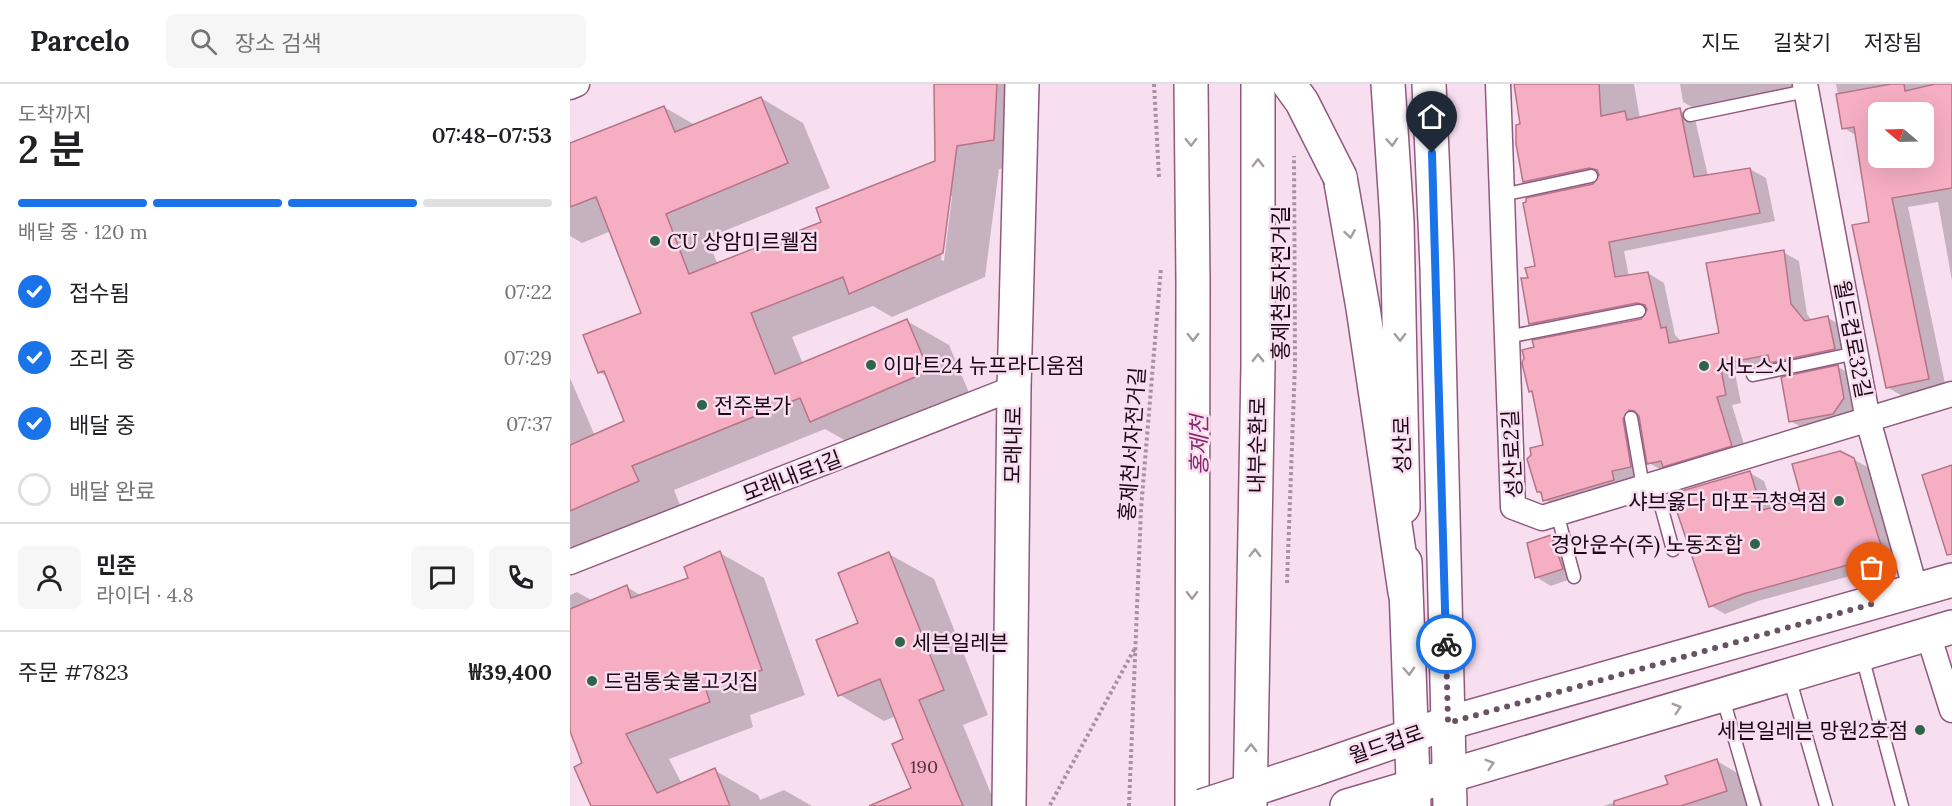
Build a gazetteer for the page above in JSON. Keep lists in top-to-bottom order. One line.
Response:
{"streets":{"main road":["모래내로","내부순환로","성산로","월드컵로"],"street":["월드컵로32길","성산로2길","모래내로1길"],"path":["홍제천동자전거길","홍제천서자전거길"]},"crossings":[["월드컵로32길","성산로2길"],["월드컵로32길","월드컵로"],["모래내로","모래내로1길"],["성산로","월드컵로"]],"water":["홍제천"],"places":["CU 상암미르웰점","이마트24 뉴프라디움점","서노스시","전주본가","샤브옳다 마포구청역점","경안운수(주) 노동조합","세븐일레븐","드럼통숯불고깃집","세븐일레븐 망원2호점"],"house_numbers":["190"],"north":"left","page":{"header":"Parcelo","search":"장소 검색","nav":["지도","길찾기","저장됨"],"heading":["2 분","도착까지","07:48–07:53"],"panel":["민준","라이더 · 4.8","주문 #7823","₩39,400"],"bar":"배달 중 · 120 m","list":[["접수됨","07:22"],["조리 중","07:29"],["배달 중","07:37"],"배달 완료"]}}
